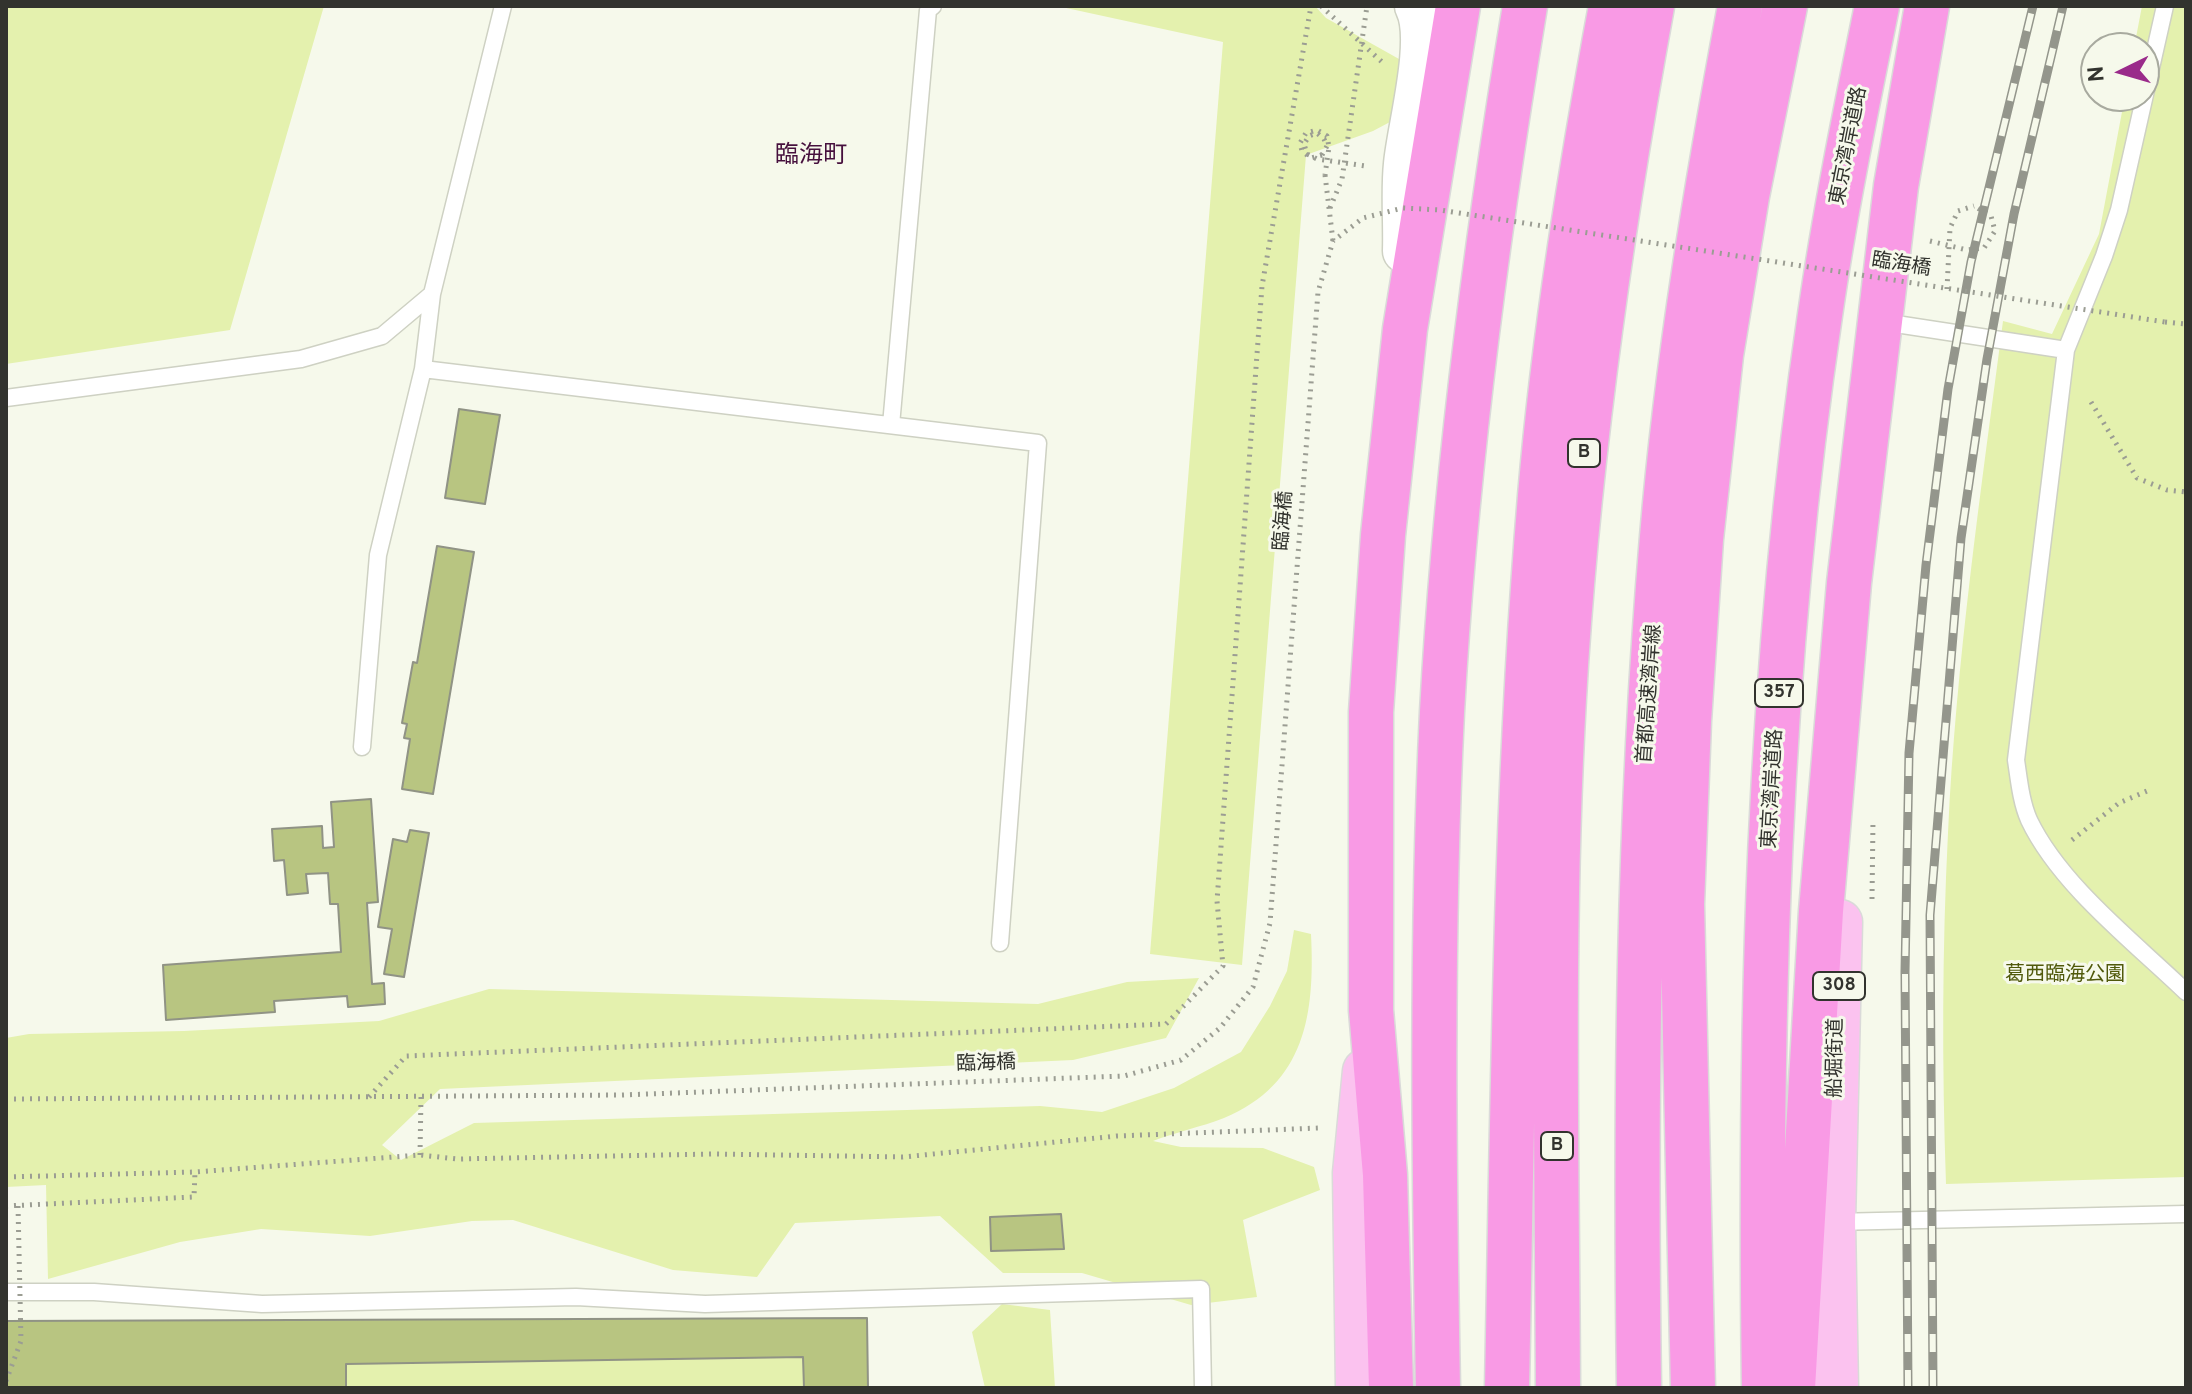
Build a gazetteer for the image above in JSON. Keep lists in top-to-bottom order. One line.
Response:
{"streets":{"highway":["東京湾岸道路","B","357","首都高速湾岸線"],"main road":["308","船堀街道"],"path":["臨海橋"]},"districts":["臨海町"],"parks":["葛西臨海公園"],"north":"left"}
